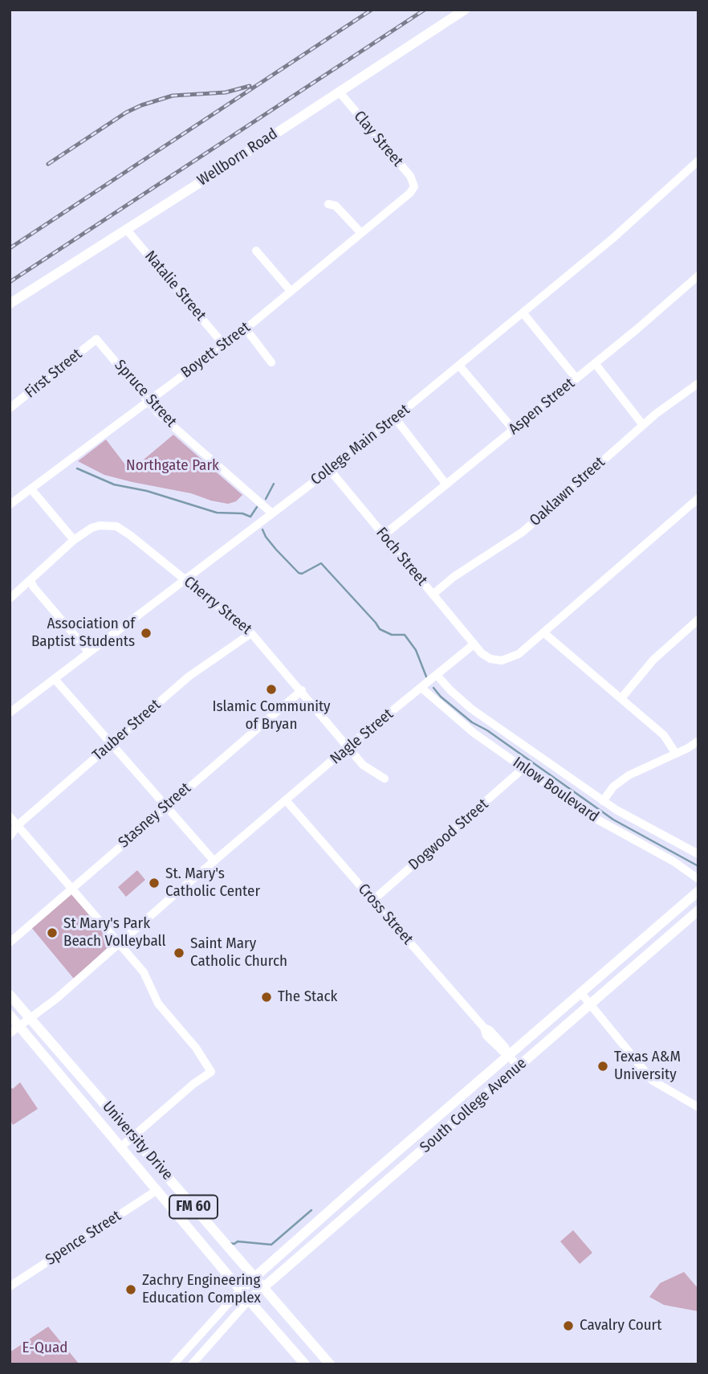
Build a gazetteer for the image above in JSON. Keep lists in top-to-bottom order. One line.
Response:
{"streets":{"main road":["Wellborn Road","South College Avenue","University Drive","FM 60"],"street":["Clay Street","Natalie Street","Boyett Street","First Street","Spruce Street","Aspen Street","College Main Street","Oaklawn Street","Foch Street","Cherry Street","Tauber Street","Nagle Street","Inlow Boulevard","Stasney Street","Dogwood Street","Cross Street","Spence Street"]},"crossings":[["Clay Street","Wellborn Road"],["Clay Street","Boyett Street"],["Wellborn Road","Natalie Street"],["Natalie Street","Boyett Street"],["Boyett Street","Spruce Street"],["First Street","Spruce Street"],["Spruce Street","College Main Street"],["Aspen Street","Foch Street"],["College Main Street","Foch Street"],["College Main Street","Cherry Street"],["Oaklawn Street","Foch Street"],["Foch Street","Nagle Street"],["Cherry Street","Tauber Street"],["Cherry Street","Nagle Street"],["Cherry Street","Stasney Street"],["Nagle Street","Inlow Boulevard"],["Nagle Street","Cross Street"],["Nagle Street","University Drive"],["Inlow Boulevard","Dogwood Street"],["Dogwood Street","Cross Street"],["Cross Street","South College Avenue"],["South College Avenue","University Drive"],["University Drive","Spence Street"]],"parks":["Northgate Park","E-Quad"],"places":["Association of Baptist Students","Islamic Community of Bryan","St. Mary's Catholic Center","St Mary's Park Beach Volleyball","Saint Mary Catholic Church","The Stack","Texas A&M University","Zachry Engineering Education Complex","Cavalry Court"]}
